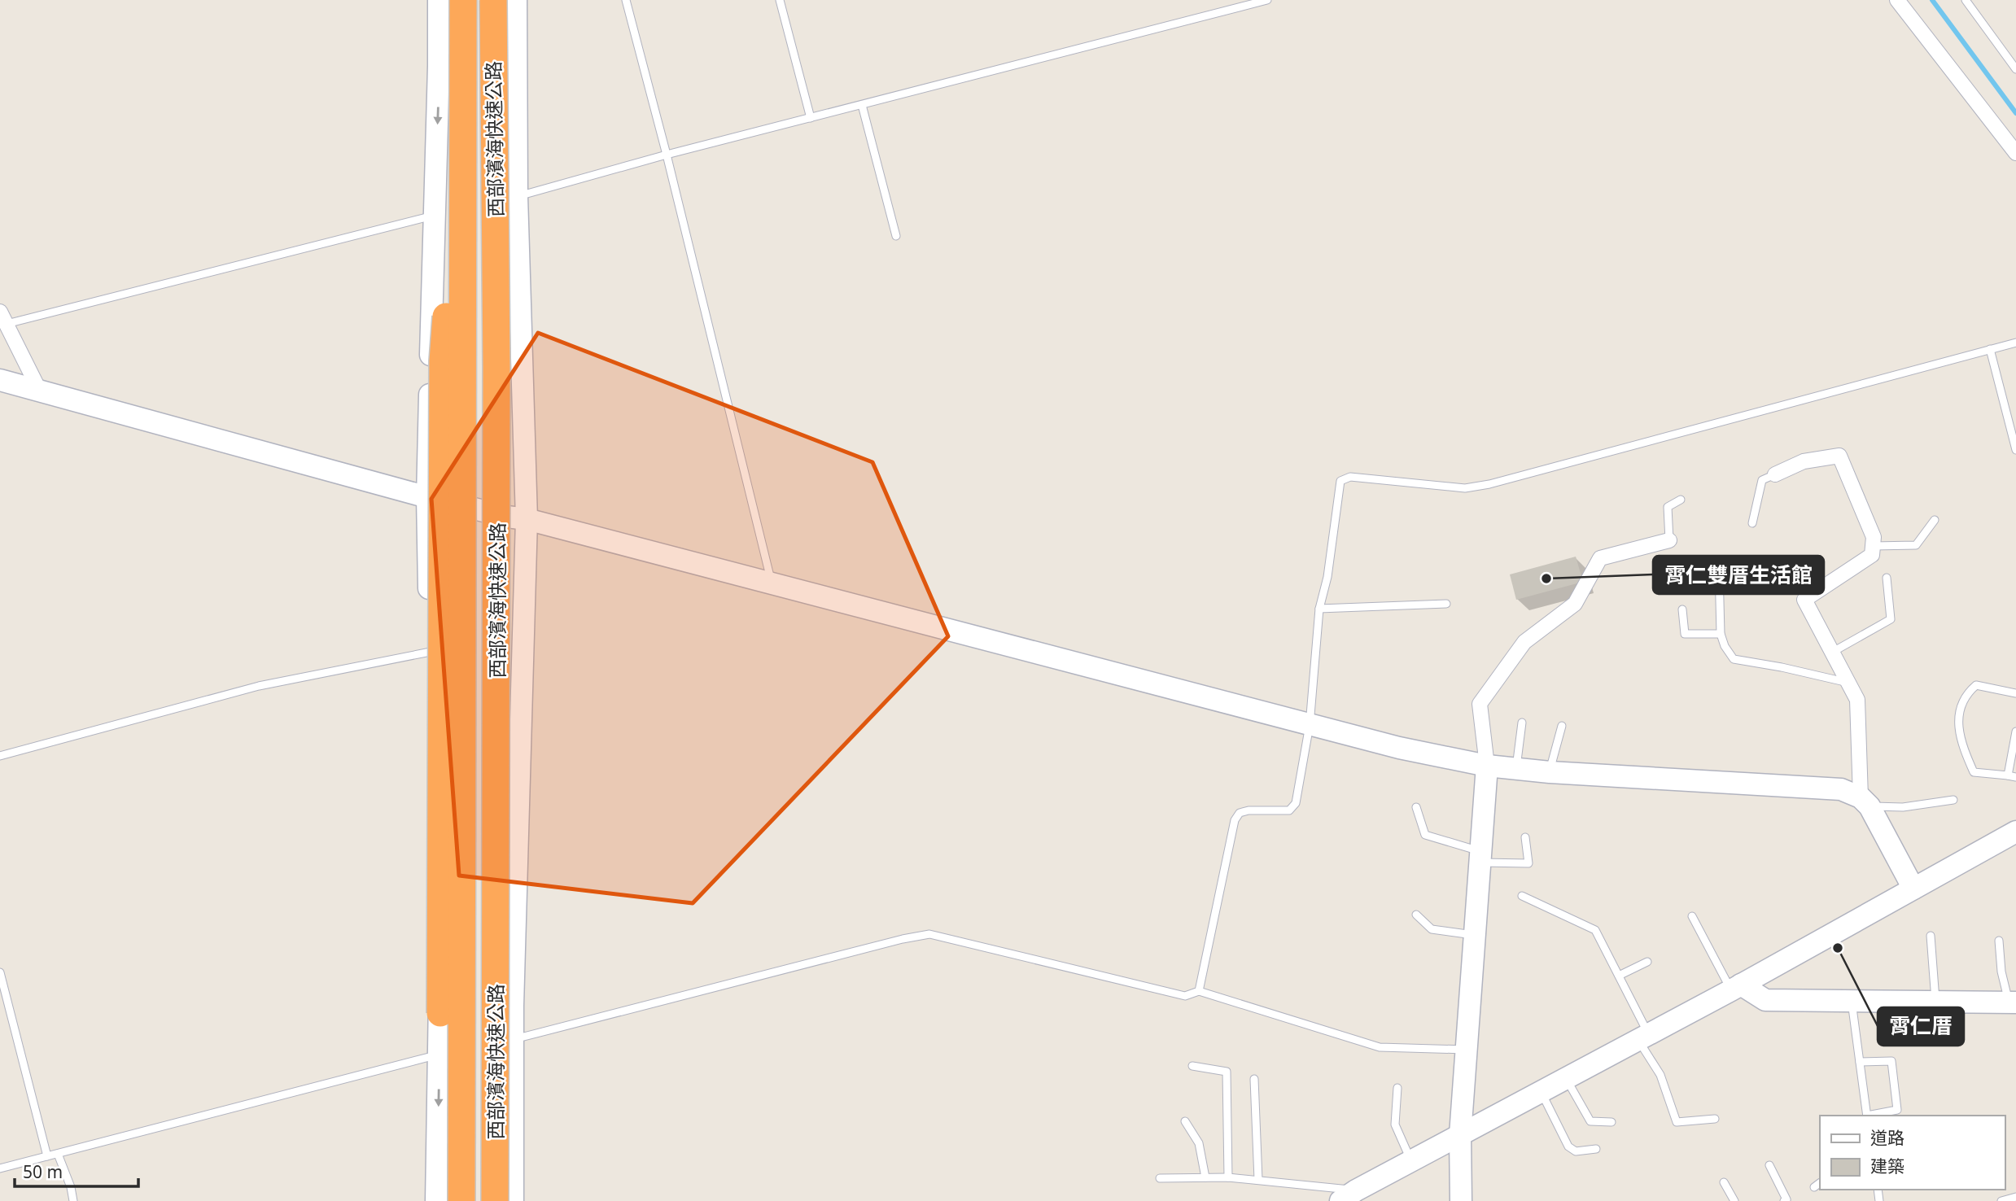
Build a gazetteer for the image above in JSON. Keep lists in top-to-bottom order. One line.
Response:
{"streets":{"highway":["西部濱海快速公路"]},"places":["霄仁雙厝生活館","霄仁厝"],"legend":["道路","建築"],"scale_bar":"50 m"}
